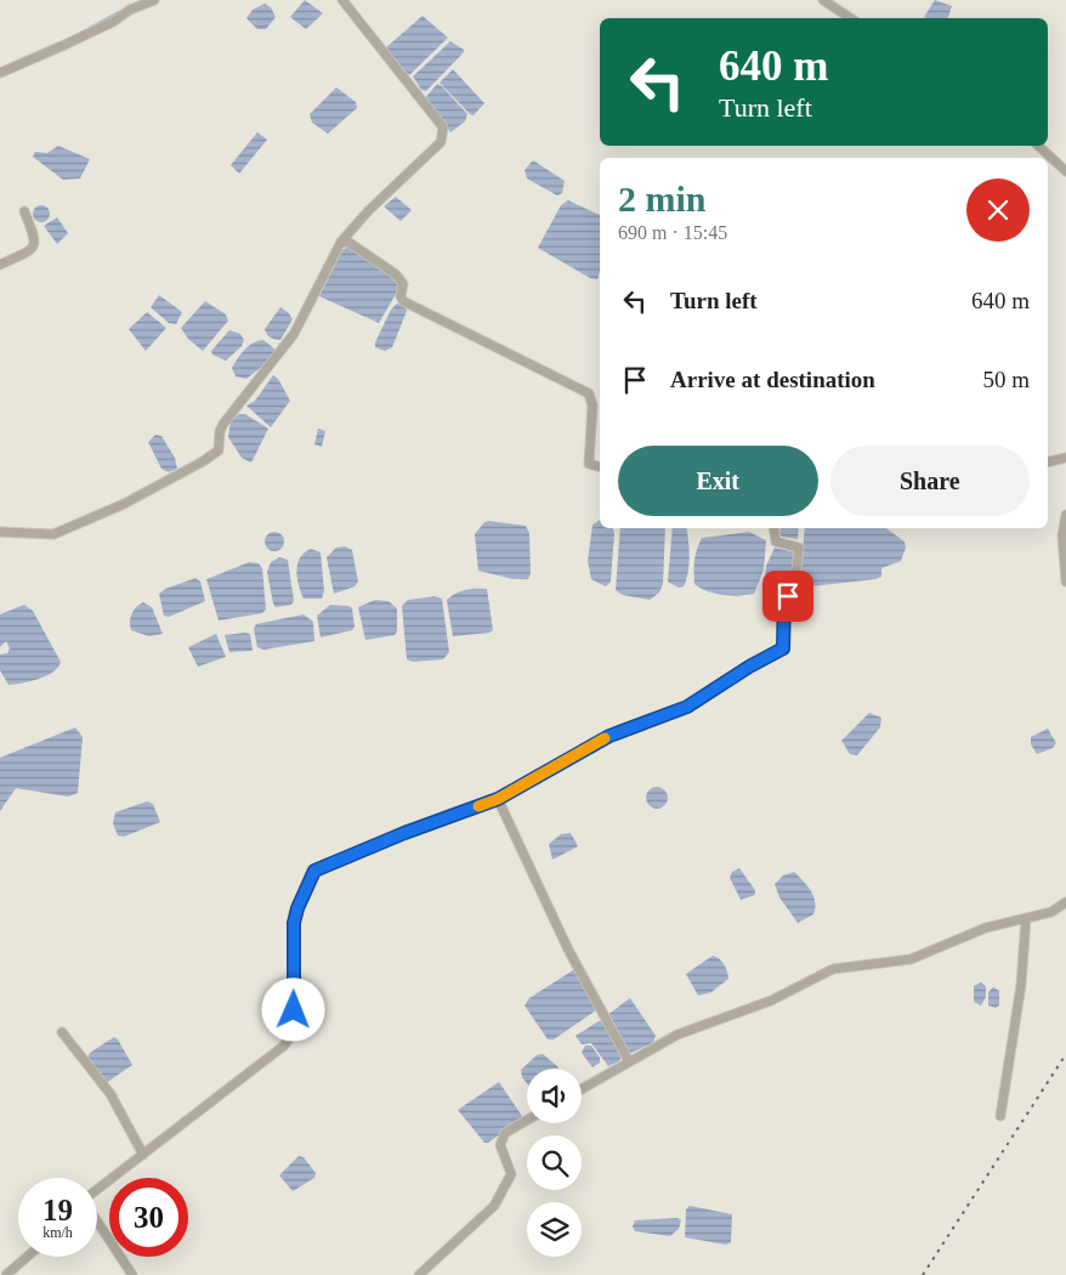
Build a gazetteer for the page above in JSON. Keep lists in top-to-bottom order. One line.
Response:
{"page":{"turn":["640 m","Turn left"],"heading":["2 min","690 m · 15:45"],"list":[{"name":"Turn left","value":"640 m"},{"name":"Arrive at destination","value":"50 m"}],"buttons":["Exit","Share"],"speed":"19 km/h","limit":"30"}}
